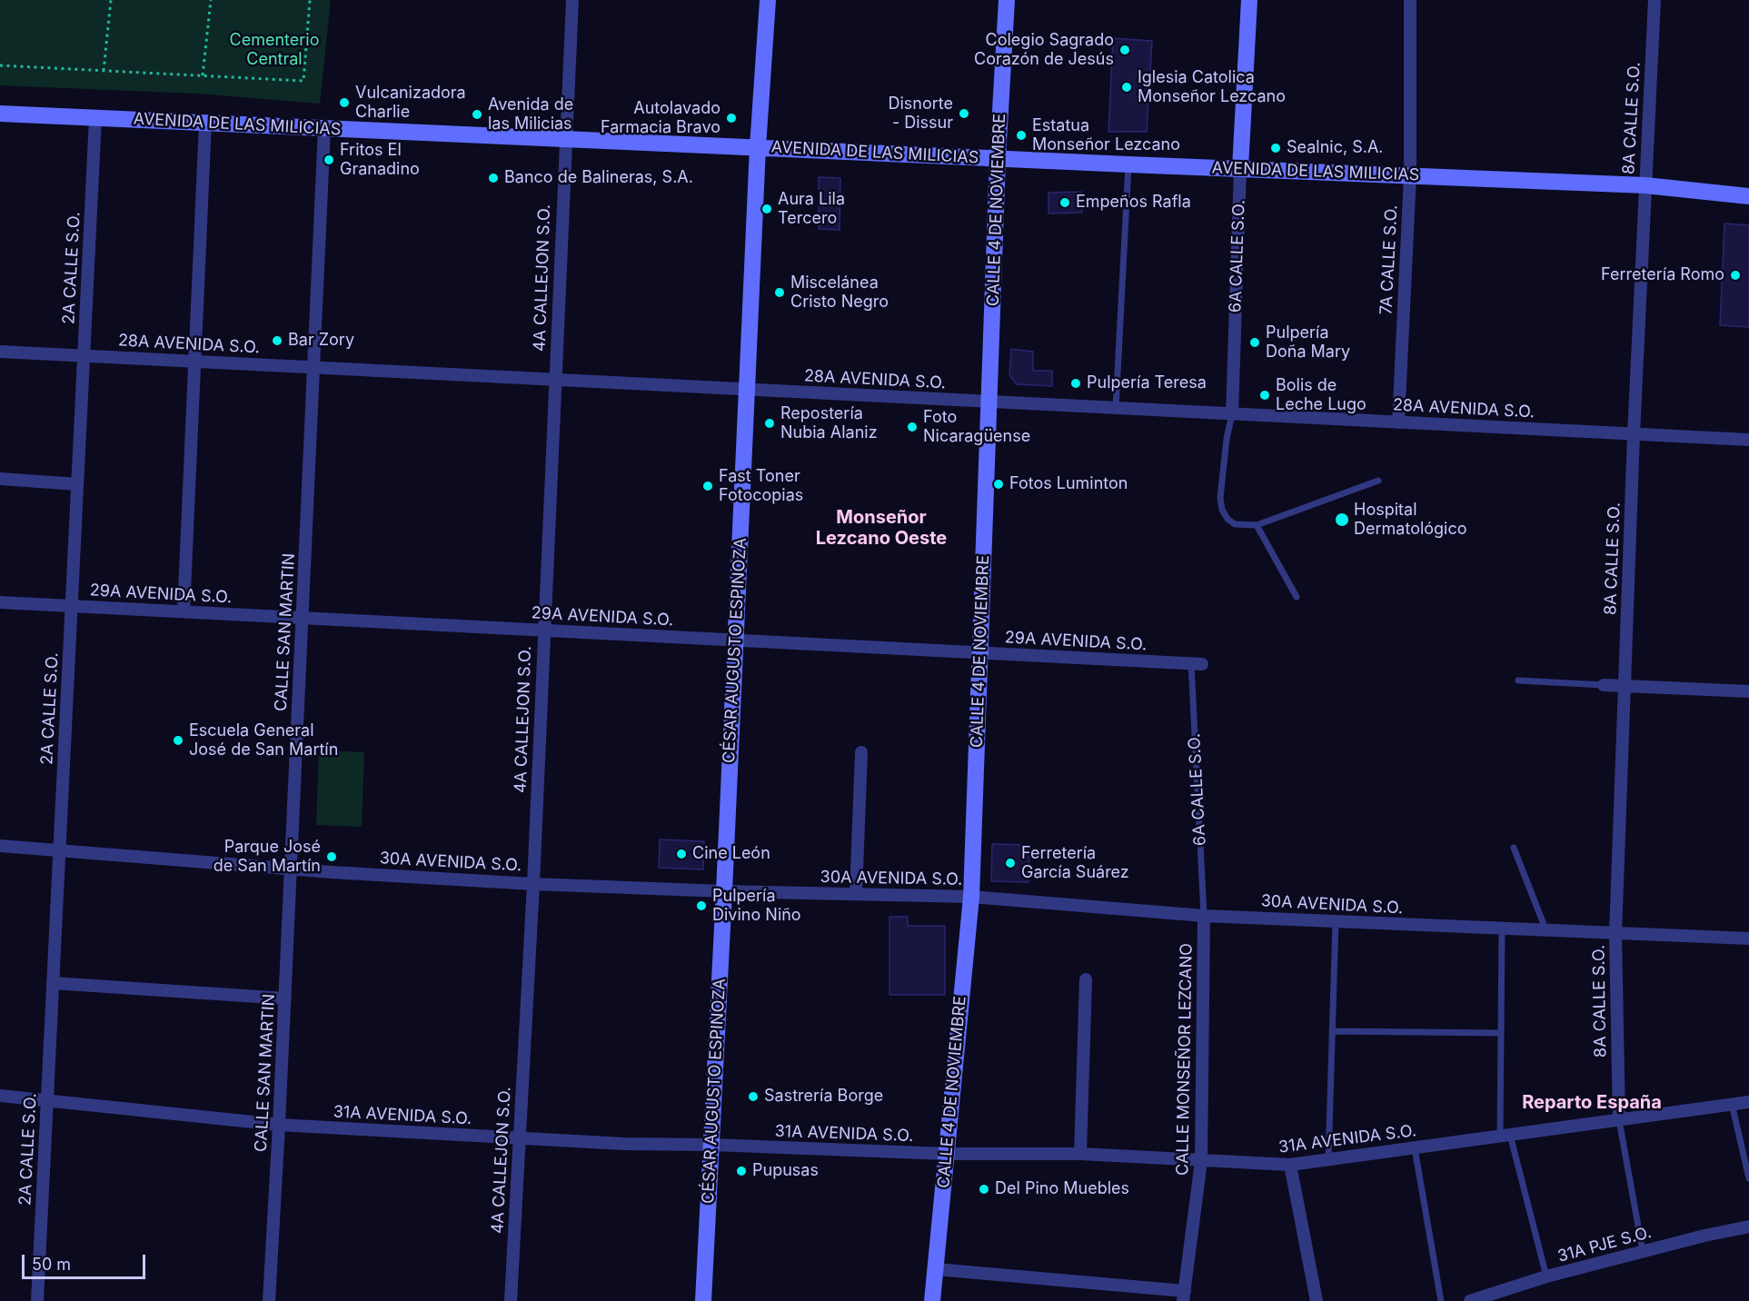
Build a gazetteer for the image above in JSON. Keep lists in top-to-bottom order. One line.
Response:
{"streets":{"street":["8A CALLE S.O.","AVENIDA DE LAS MILICIAS","CALLE 4 DE NOVIEMBRE","6A CALLE S.O.","7A CALLE S.O.","2A CALLE S.O.","4A CALLEJON S.O.","28A AVENIDA S.O.","29A AVENIDA S.O.","CALLE SAN MARTIN","CÉSAR AUGUSTO ESPINOZA","30A AVENIDA S.O.","CALLE MONSEÑOR LEZCANO","31A AVENIDA S.O.","31A PJE S.O."]},"crossings":[["8A CALLE S.O.","AVENIDA DE LAS MILICIAS"],["8A CALLE S.O.","28A AVENIDA S.O."],["8A CALLE S.O.","30A AVENIDA S.O."],["8A CALLE S.O.","31A AVENIDA S.O."],["AVENIDA DE LAS MILICIAS","CALLE 4 DE NOVIEMBRE"],["AVENIDA DE LAS MILICIAS","6A CALLE S.O."],["AVENIDA DE LAS MILICIAS","7A CALLE S.O."],["AVENIDA DE LAS MILICIAS","2A CALLE S.O."],["AVENIDA DE LAS MILICIAS","4A CALLEJON S.O."],["AVENIDA DE LAS MILICIAS","CALLE SAN MARTIN"],["AVENIDA DE LAS MILICIAS","CÉSAR AUGUSTO ESPINOZA"],["CALLE 4 DE NOVIEMBRE","28A AVENIDA S.O."],["CALLE 4 DE NOVIEMBRE","29A AVENIDA S.O."],["CALLE 4 DE NOVIEMBRE","30A AVENIDA S.O."],["CALLE 4 DE NOVIEMBRE","31A AVENIDA S.O."],["6A CALLE S.O.","28A AVENIDA S.O."],["6A CALLE S.O.","29A AVENIDA S.O."],["6A CALLE S.O.","30A AVENIDA S.O."],["6A CALLE S.O.","CALLE MONSEÑOR LEZCANO"],["7A CALLE S.O.","28A AVENIDA S.O."],["2A CALLE S.O.","28A AVENIDA S.O."],["2A CALLE S.O.","29A AVENIDA S.O."],["2A CALLE S.O.","30A AVENIDA S.O."],["2A CALLE S.O.","31A AVENIDA S.O."],["4A CALLEJON S.O.","28A AVENIDA S.O."],["4A CALLEJON S.O.","29A AVENIDA S.O."],["4A CALLEJON S.O.","30A AVENIDA S.O."],["4A CALLEJON S.O.","31A AVENIDA S.O."],["28A AVENIDA S.O.","CALLE SAN MARTIN"],["28A AVENIDA S.O.","CÉSAR AUGUSTO ESPINOZA"],["29A AVENIDA S.O.","CALLE SAN MARTIN"],["29A AVENIDA S.O.","CÉSAR AUGUSTO ESPINOZA"],["CALLE SAN MARTIN","30A AVENIDA S.O."],["CALLE SAN MARTIN","31A AVENIDA S.O."],["CÉSAR AUGUSTO ESPINOZA","30A AVENIDA S.O."],["CÉSAR AUGUSTO ESPINOZA","31A AVENIDA S.O."],["30A AVENIDA S.O.","CALLE MONSEÑOR LEZCANO"],["CALLE MONSEÑOR LEZCANO","31A AVENIDA S.O."]],"districts":["Monseñor Lezcano Oeste","Reparto España"],"parks":["Cementerio Central"],"places":["Colegio Sagrado Corazón de Jesús","Iglesia Catolica Monseñor Lezcano","Vulcanizadora Charlie","Disnorte - Dissur","Avenida de las Milicias","Autolavado Farmacia Bravo","Estatua Monseñor Lezcano","Sealnic, S.A.","Fritos El Granadino","Banco de Balineras, S.A.","Empeños Rafla","Aura Lila Tercero","Ferretería Romo","Miscelánea Cristo Negro","Bar Zory","Pulpería Doña Mary","Pulpería Teresa","Bolis de Leche Lugo","Repostería Nubia Alaniz","Foto Nicaragüense","Fotos Luminton","Fast Toner Fotocopias","Hospital Dermatológico","Escuela General José de San Martín","Cine León","Parque José de San Martín","Ferretería García Suárez","Pulpería Divino Niño","Sastrería Borge","Pupusas","Del Pino Muebles"],"scale_bar":"50 m"}
